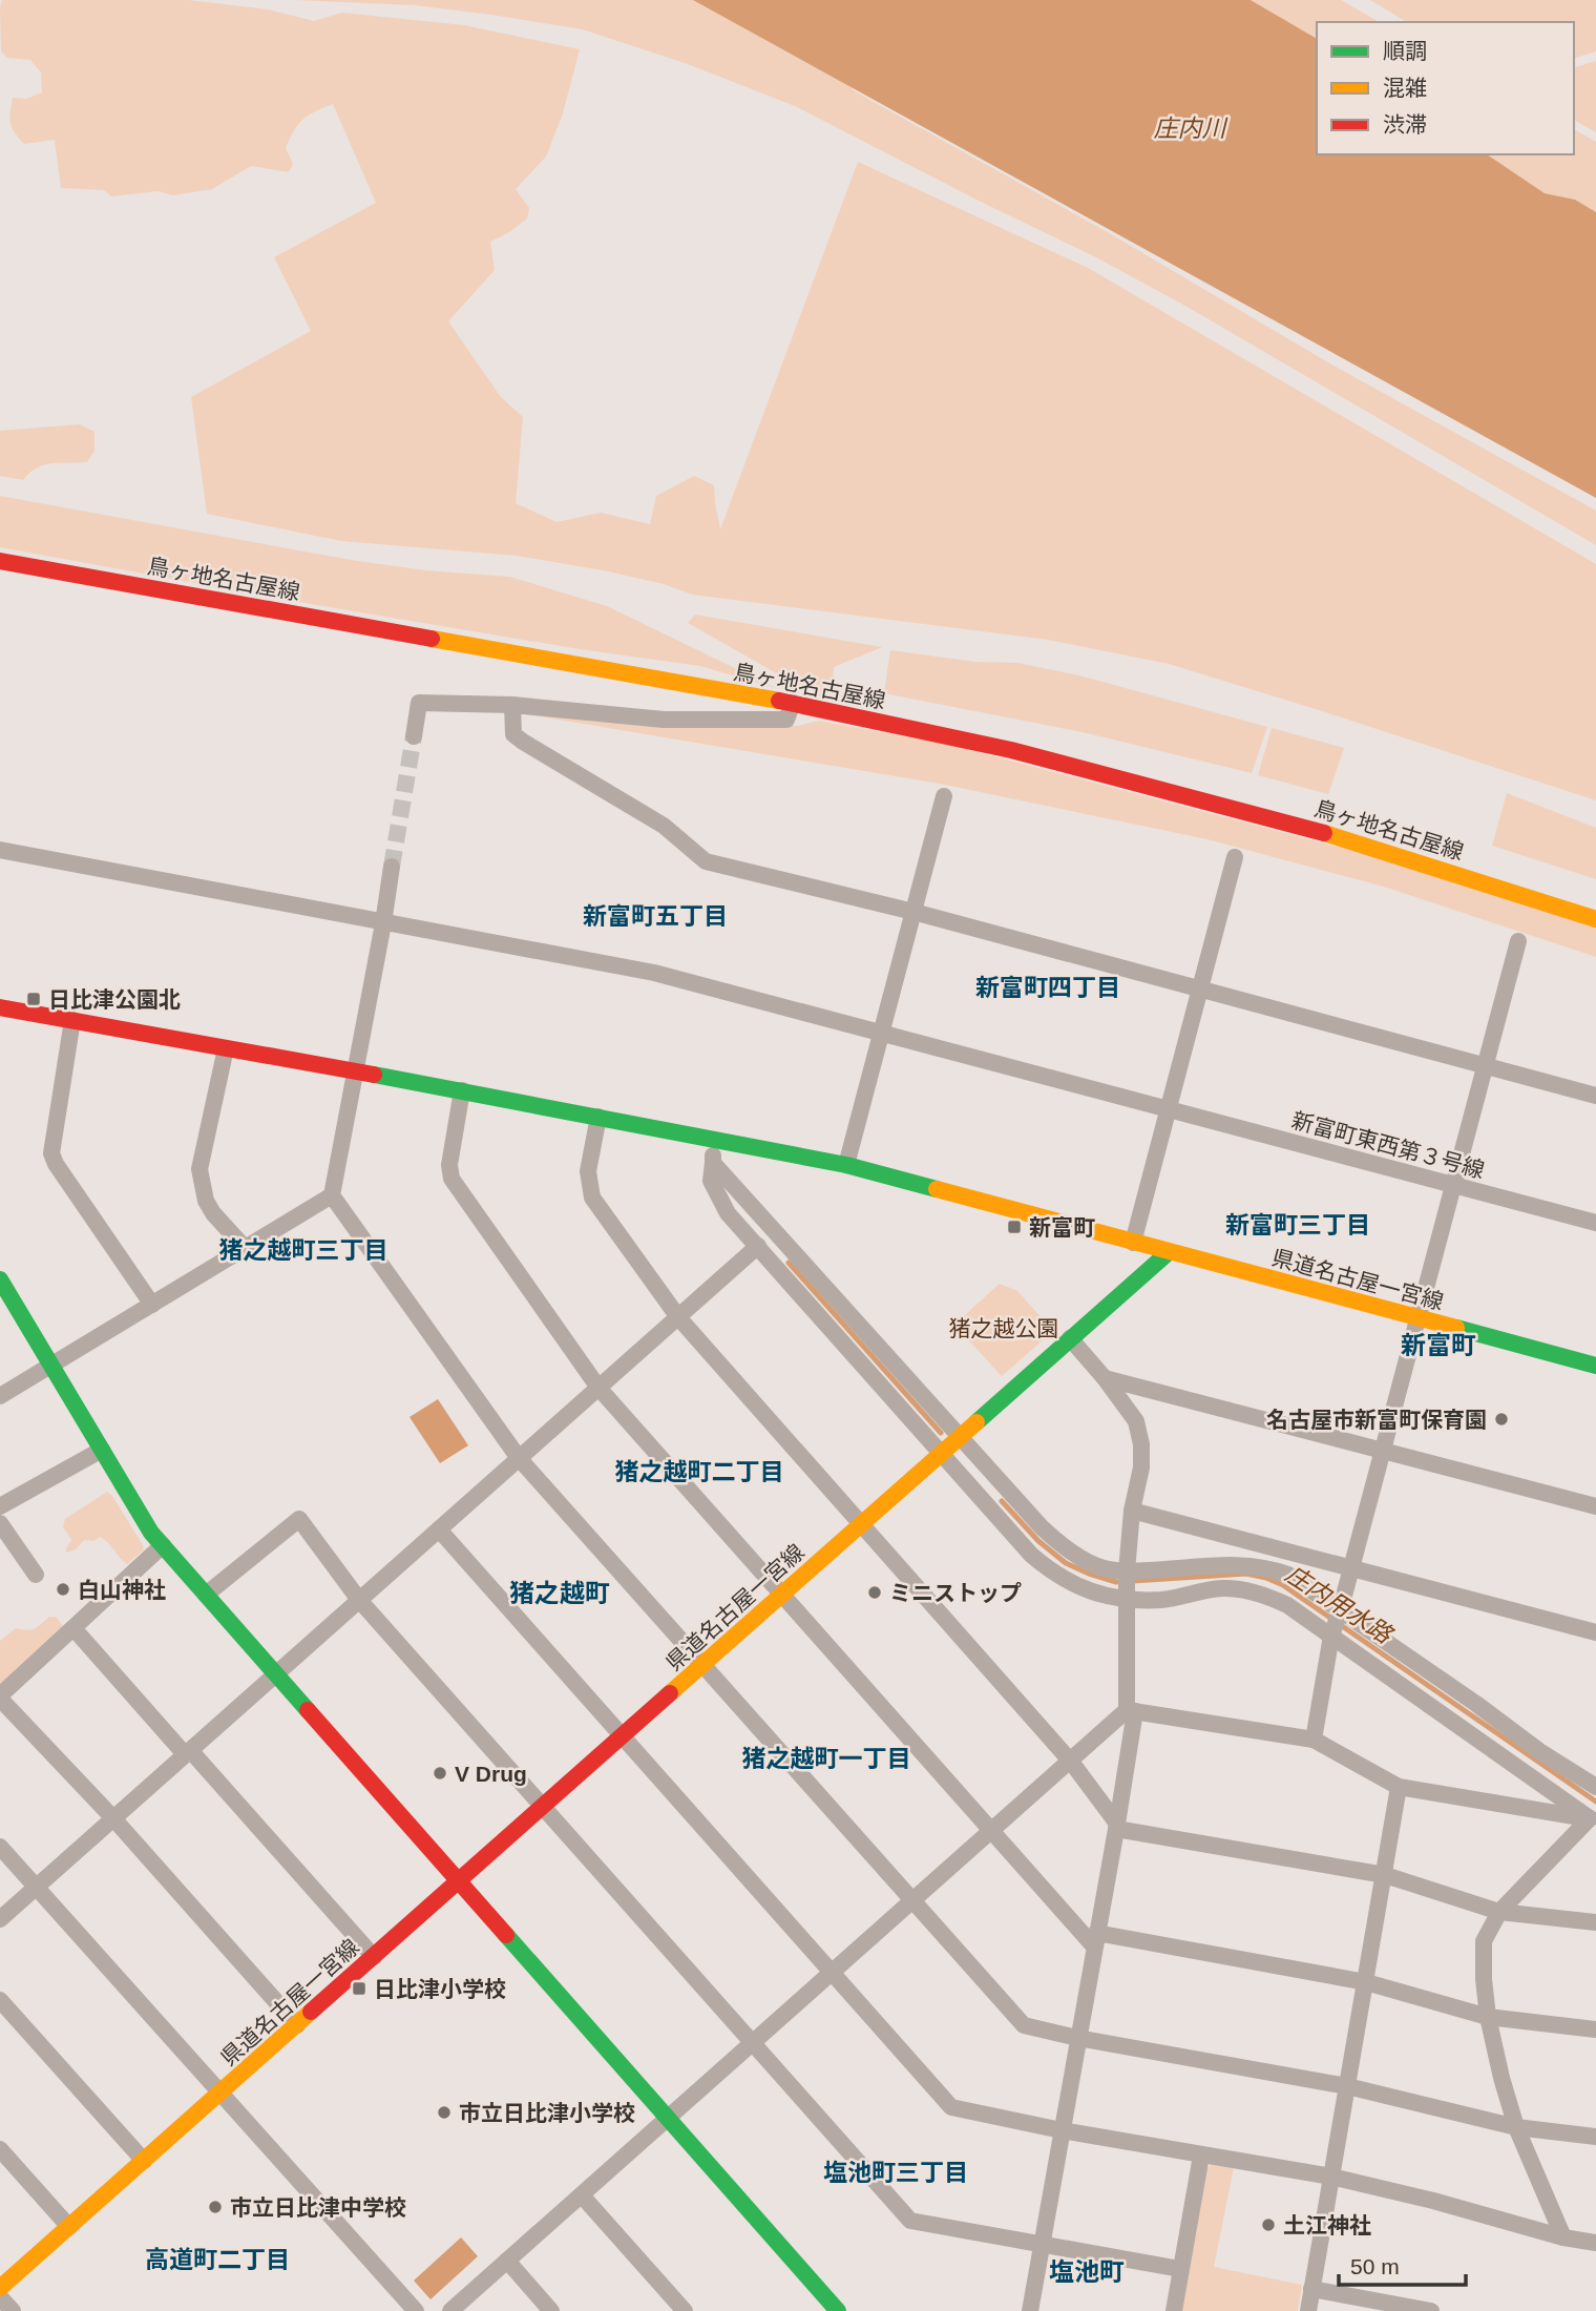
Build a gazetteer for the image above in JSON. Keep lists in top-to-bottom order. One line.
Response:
{"streets":{"main road":["鳥ヶ地名古屋線","県道名古屋一宮線"],"street":["新富町東西第３号線"]},"districts":["新富町五丁目","新富町四丁目","新富町三丁目","猪之越町三丁目","新富町","猪之越町二丁目","猪之越町","猪之越町一丁目","塩池町三丁目","高道町二丁目","塩池町"],"water":["庄内川","庄内用水路"],"parks":["猪之越公園"],"places":{"transit":["日比津公園北","新富町","日比津小学校"],"other":["名古屋市新富町保育園","白山神社","ミニストップ","V Drug","市立日比津小学校","市立日比津中学校","土江神社"]},"legend":["順調","混雑","渋滞"],"scale_bar":"50 m"}
